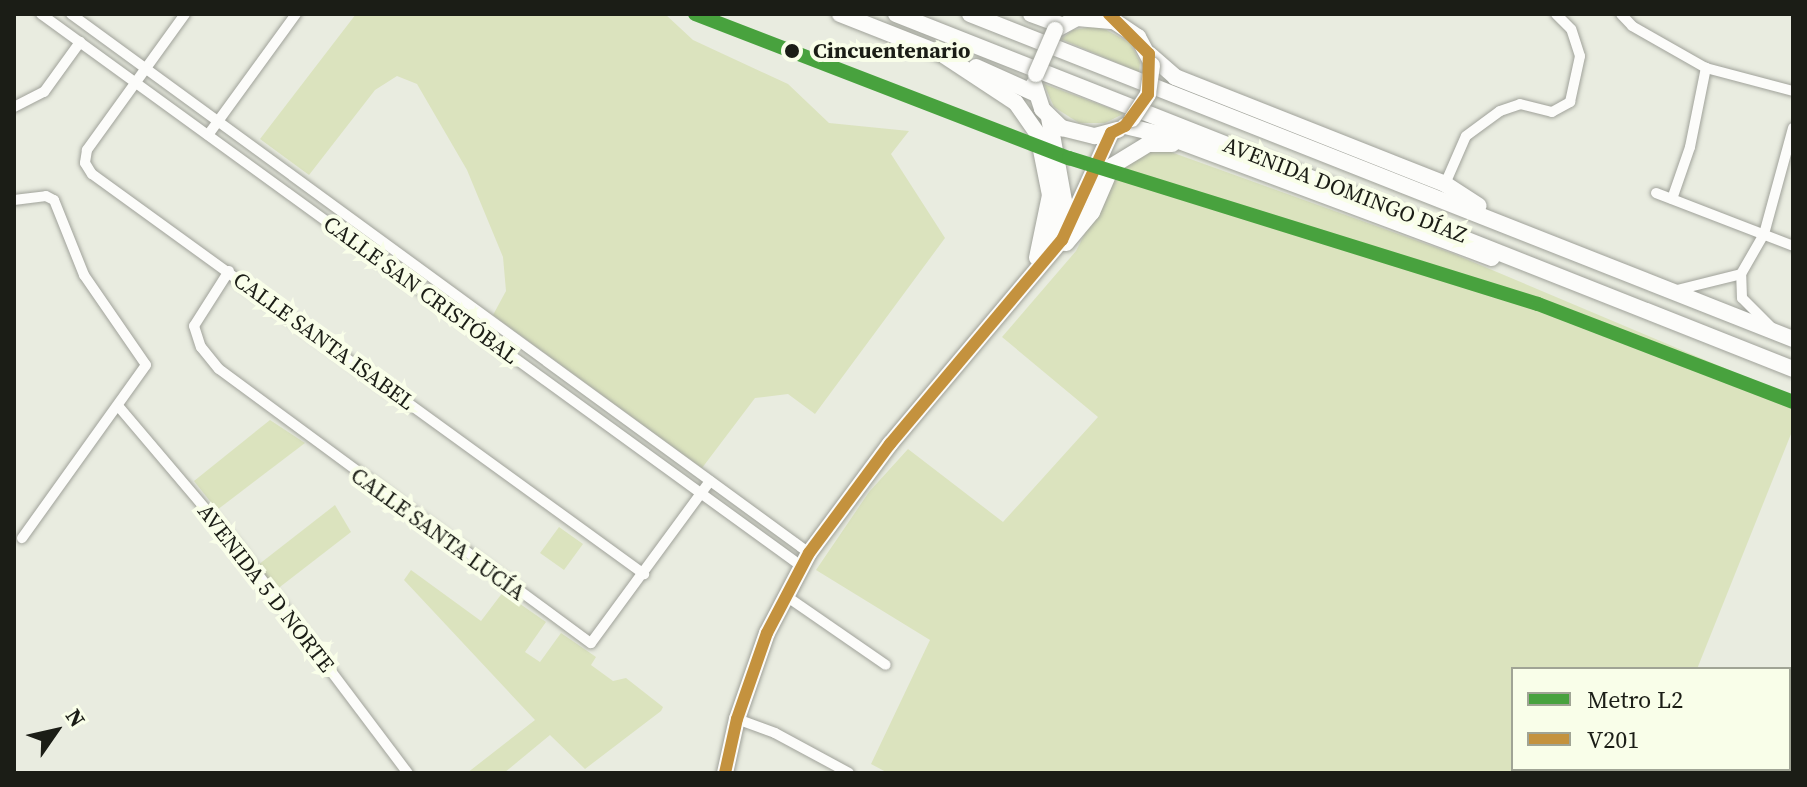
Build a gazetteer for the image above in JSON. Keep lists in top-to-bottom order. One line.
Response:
{"streets":{"main road":["AVENIDA DOMINGO DÍAZ"],"street":["CALLE SAN CRISTÓBAL","CALLE SANTA ISABEL","CALLE SANTA LUCÍA","AVENIDA 5 D NORTE"]},"crossings":[["CALLE SAN CRISTÓBAL","CALLE SANTA ISABEL"],["CALLE SAN CRISTÓBAL","CALLE SANTA LUCÍA"],["CALLE SANTA ISABEL","CALLE SANTA LUCÍA"]],"places":["Cincuentenario"],"lines":["metro line L2","transit line V201"],"legend":["Metro L2","V201"],"north":"top right"}
